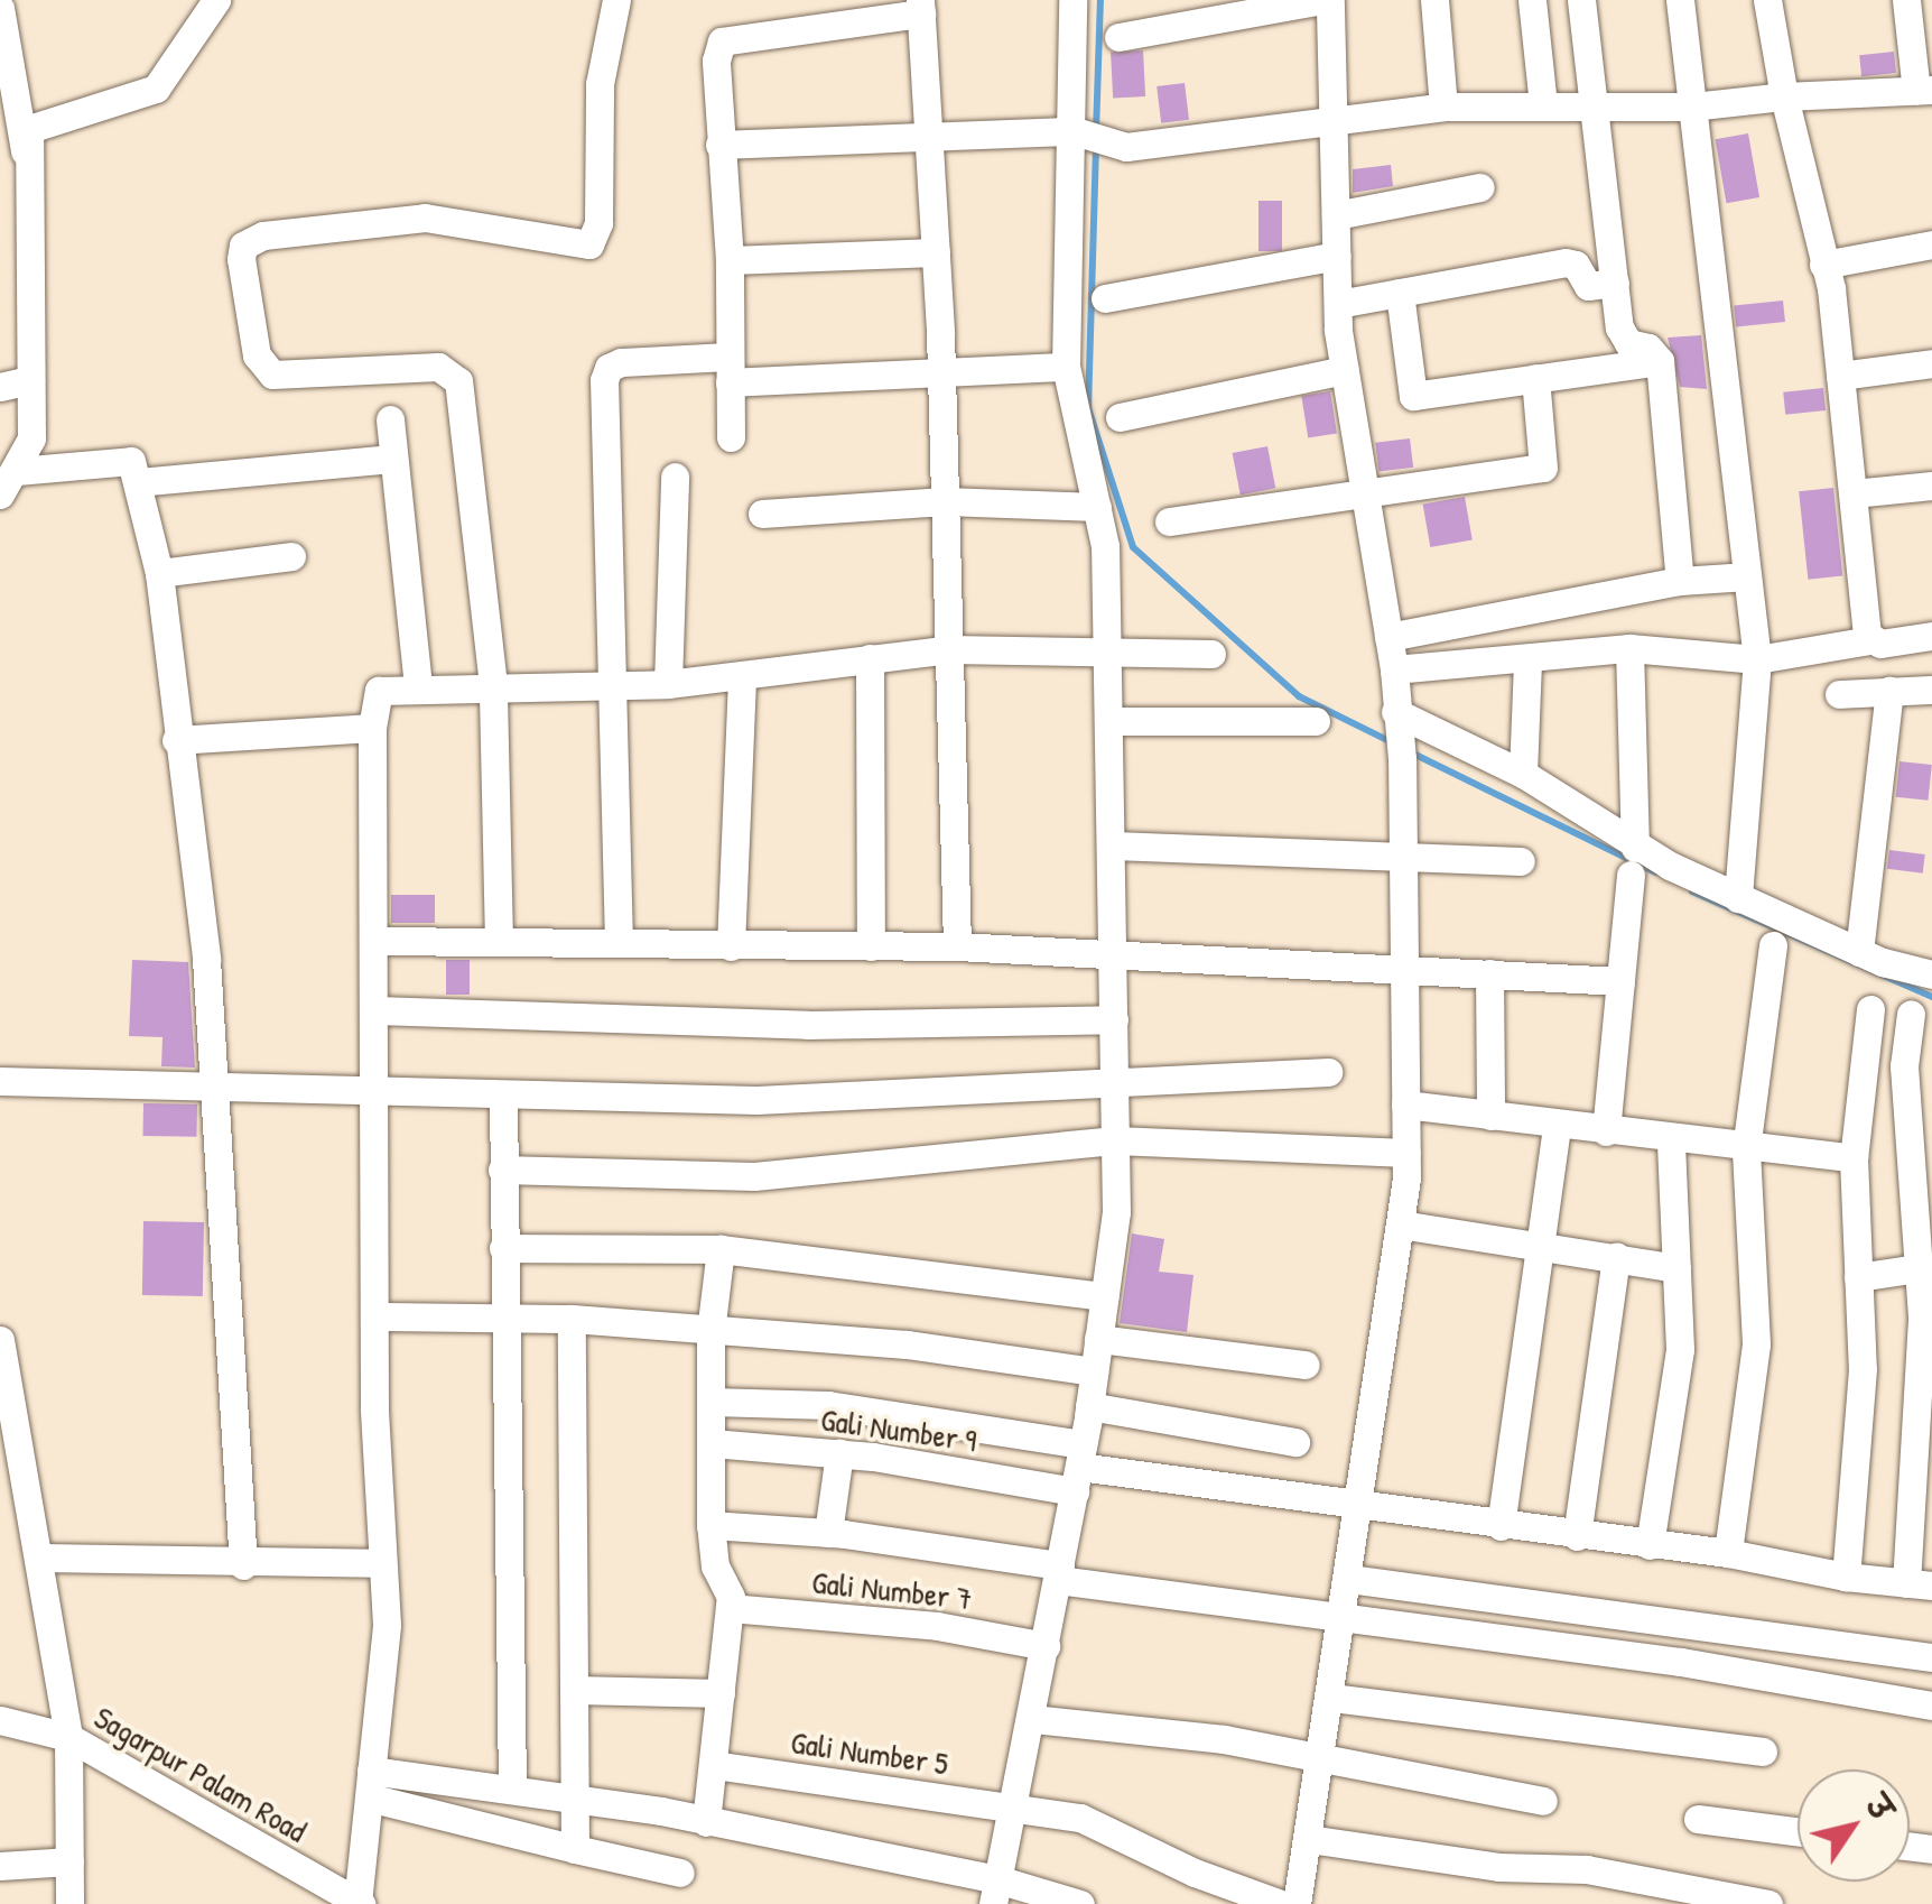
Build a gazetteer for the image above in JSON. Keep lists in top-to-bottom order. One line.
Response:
{"streets":{"street":["Gali Number 9","Gali Number 7","Gali Number 5","Sagarpur Palam Road"]},"north":"top right"}
